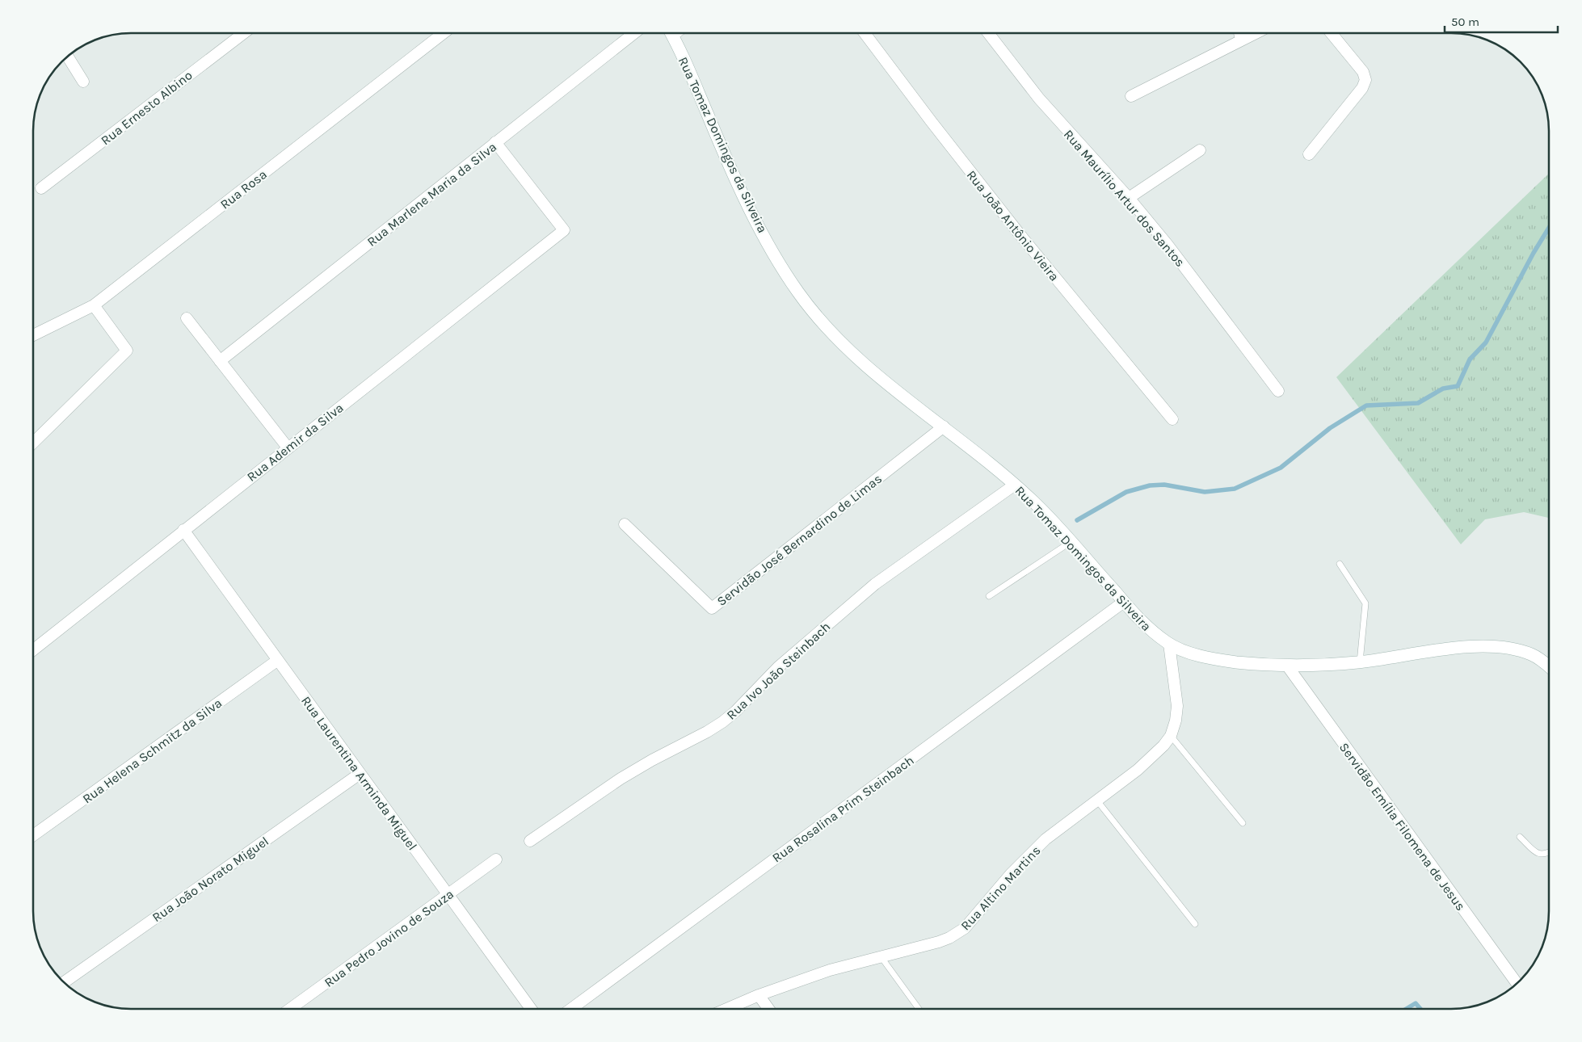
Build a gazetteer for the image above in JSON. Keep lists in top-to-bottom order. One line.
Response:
{"streets":{"main road":["Rua Tomaz Domingos da Silveira"],"street":["Rua Ernesto Albino","Rua Rosa","Rua Marlene Maria da Silva","Rua Maurílio Artur dos Santos","Rua João Antônio Vieira","Rua Ademir da Silva","Servidão José Bernardino de Limas","Rua Ivo João Steinbach","Rua Helena Schmitz da Silva","Rua Laurentina Arminda Miguel","Rua Rosalina Prim Steinbach","Servidão Emília Filomena de Jesus","Rua João Norato Miguel","Rua Altino Martins","Rua Pedro Jovino de Souza"]},"crossings":[["Rua Tomaz Domingos da Silveira","Servidão José Bernardino de Limas"],["Rua Tomaz Domingos da Silveira","Rua Ivo João Steinbach"],["Rua Tomaz Domingos da Silveira","Rua Rosalina Prim Steinbach"],["Rua Tomaz Domingos da Silveira","Servidão Emília Filomena de Jesus"],["Rua Tomaz Domingos da Silveira","Rua Altino Martins"],["Rua Marlene Maria da Silva","Rua Ademir da Silva"],["Rua Ademir da Silva","Rua Laurentina Arminda Miguel"],["Rua Helena Schmitz da Silva","Rua Laurentina Arminda Miguel"],["Rua Laurentina Arminda Miguel","Rua João Norato Miguel"],["Rua Laurentina Arminda Miguel","Rua Pedro Jovino de Souza"]],"scale_bar":"50 m"}
